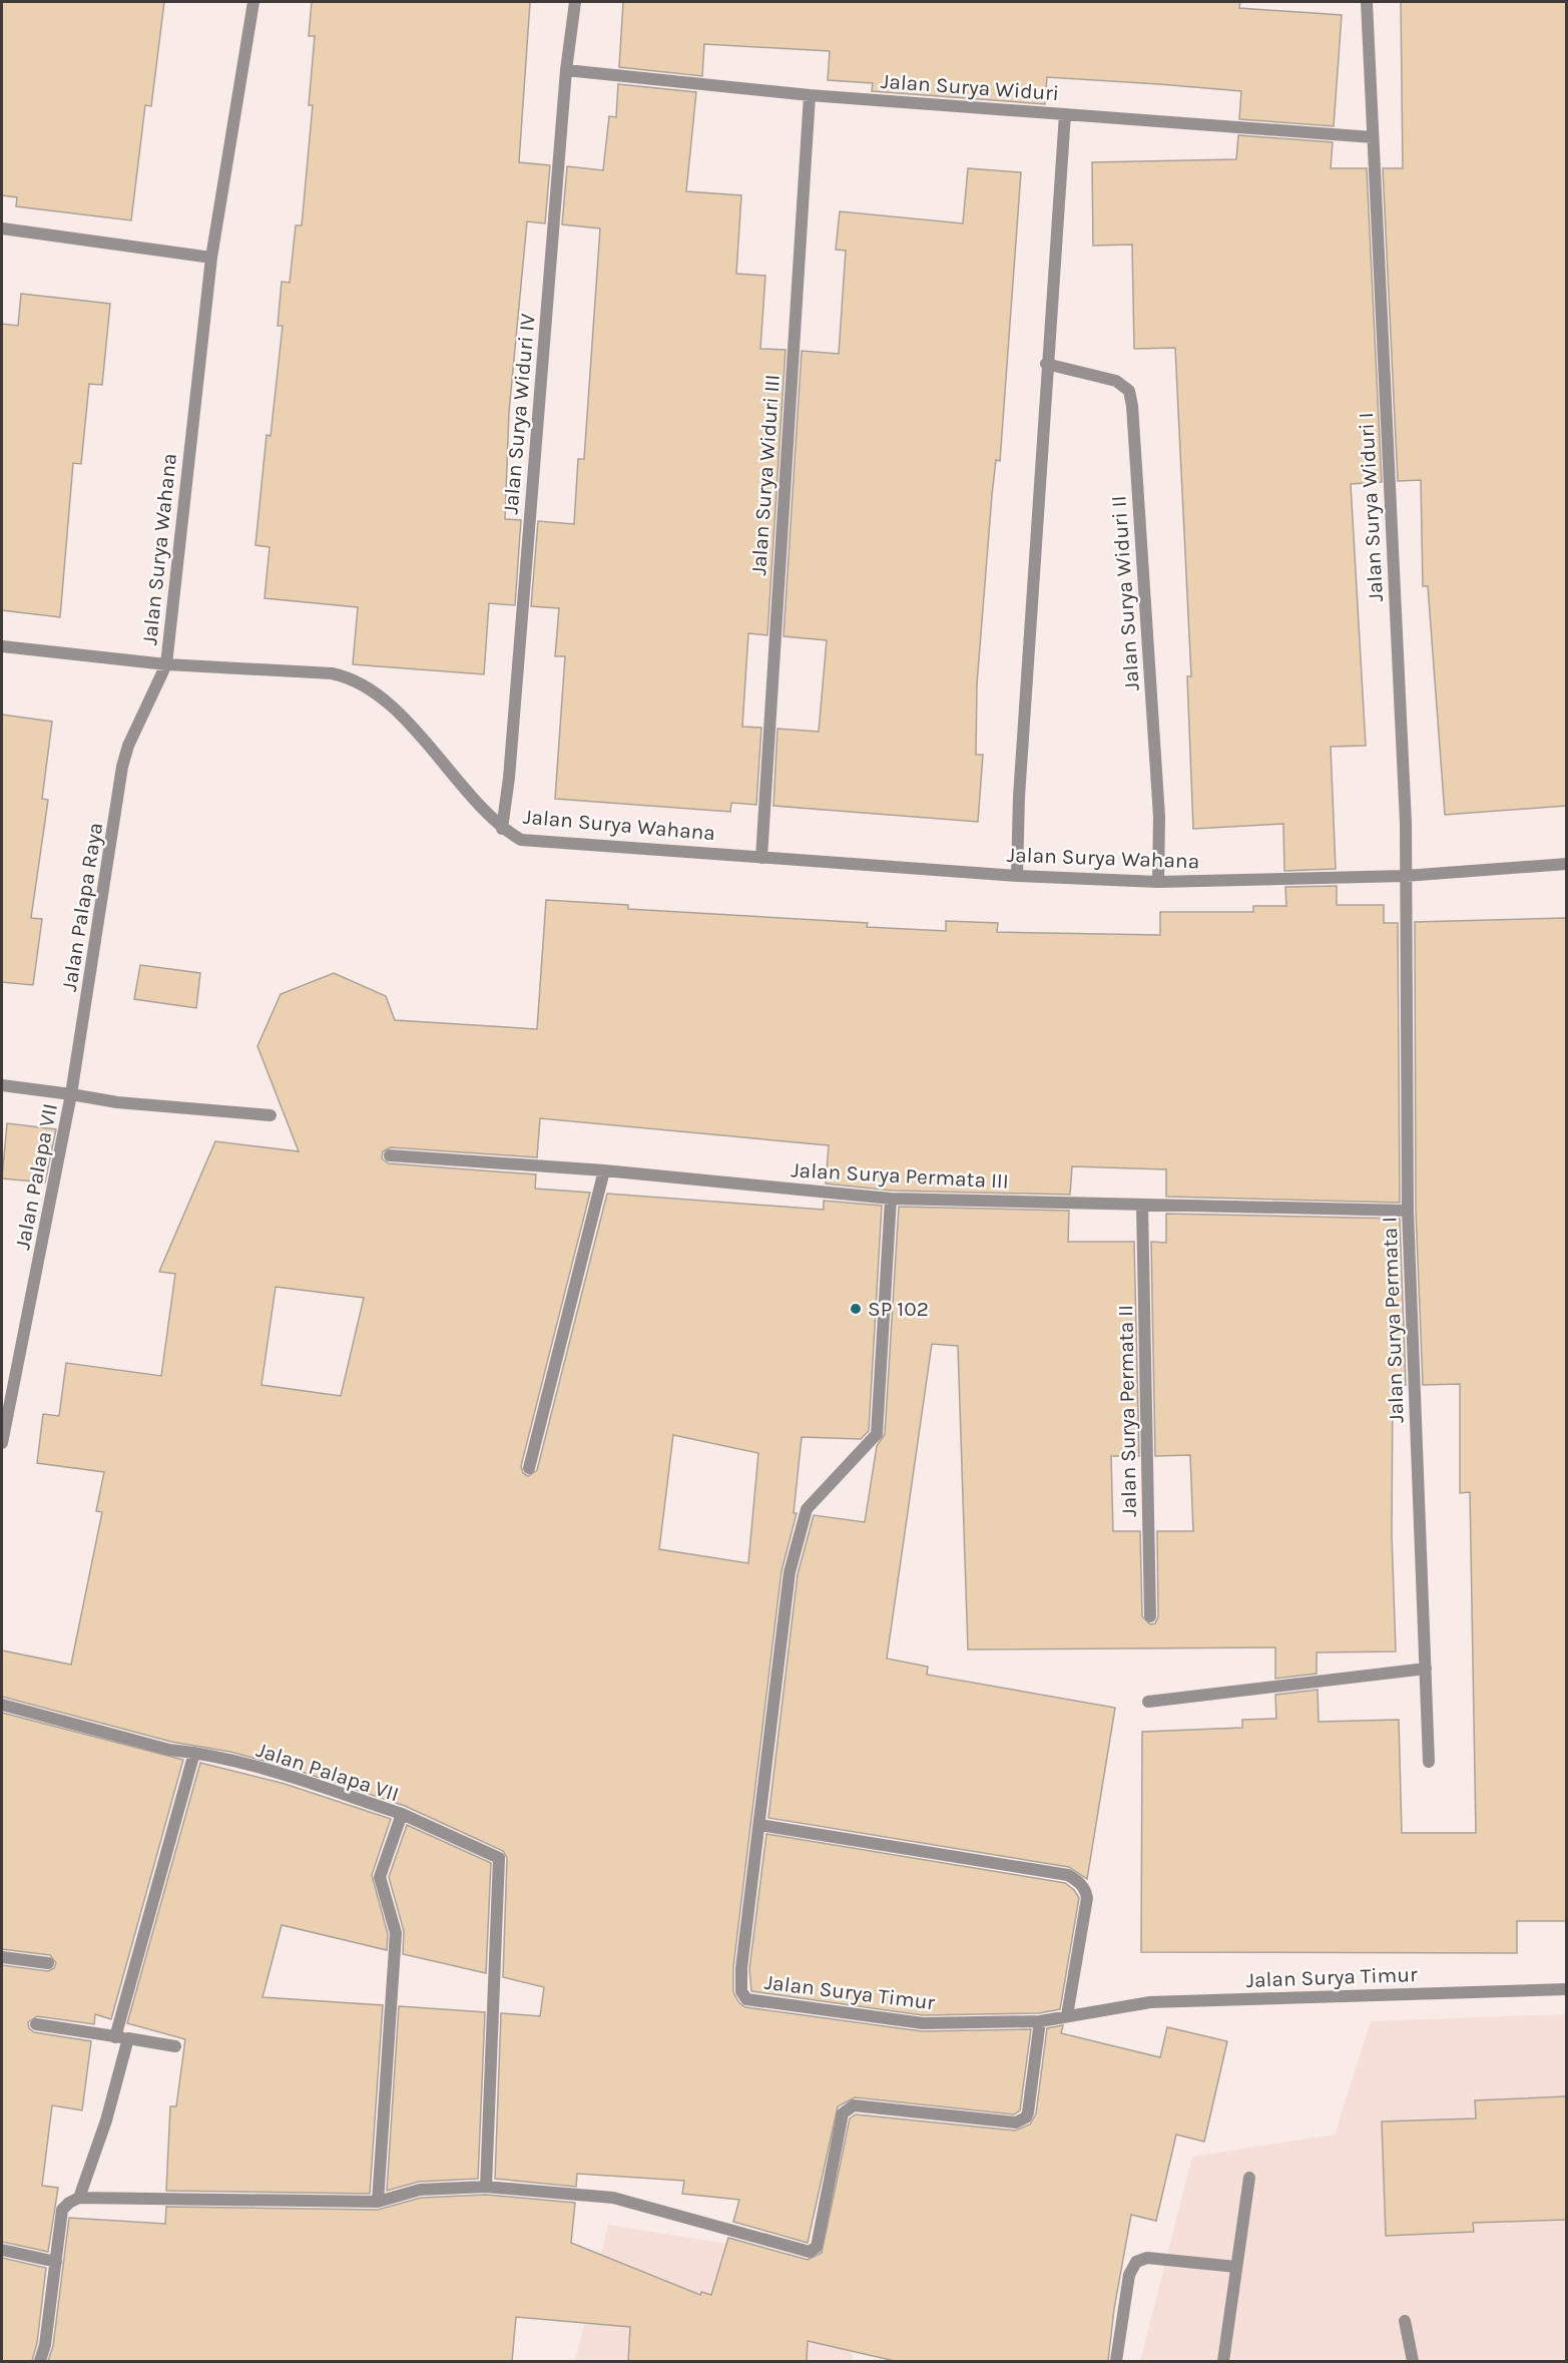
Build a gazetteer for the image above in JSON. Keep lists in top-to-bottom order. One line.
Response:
{"streets":{"street":["Jalan Surya Widuri","Jalan Surya Widuri IV","Jalan Surya Widuri III","Jalan Surya Widuri I","Jalan Surya Wahana","Jalan Surya Widuri II","Jalan Palapa Raya","Jalan Surya Permata III","Jalan Palapa VII","Jalan Surya Permata I","Jalan Surya Permata II","Jalan Surya Timur"]},"crossings":[["Jalan Surya Widuri","Jalan Surya Widuri IV"],["Jalan Surya Widuri","Jalan Surya Widuri III"],["Jalan Surya Widuri","Jalan Surya Widuri I"],["Jalan Surya Widuri IV","Jalan Surya Wahana"],["Jalan Surya Widuri III","Jalan Surya Wahana"],["Jalan Surya Widuri I","Jalan Surya Wahana"],["Jalan Surya Widuri I","Jalan Surya Permata I"],["Jalan Surya Wahana","Jalan Surya Widuri II"],["Jalan Surya Wahana","Jalan Palapa Raya"],["Jalan Surya Wahana","Jalan Surya Permata I"],["Jalan Palapa Raya","Jalan Palapa VII"],["Jalan Surya Permata III","Jalan Surya Permata I"],["Jalan Surya Permata III","Jalan Surya Permata II"],["Jalan Surya Permata III","Jalan Surya Timur"]],"places":["SP 102"]}
